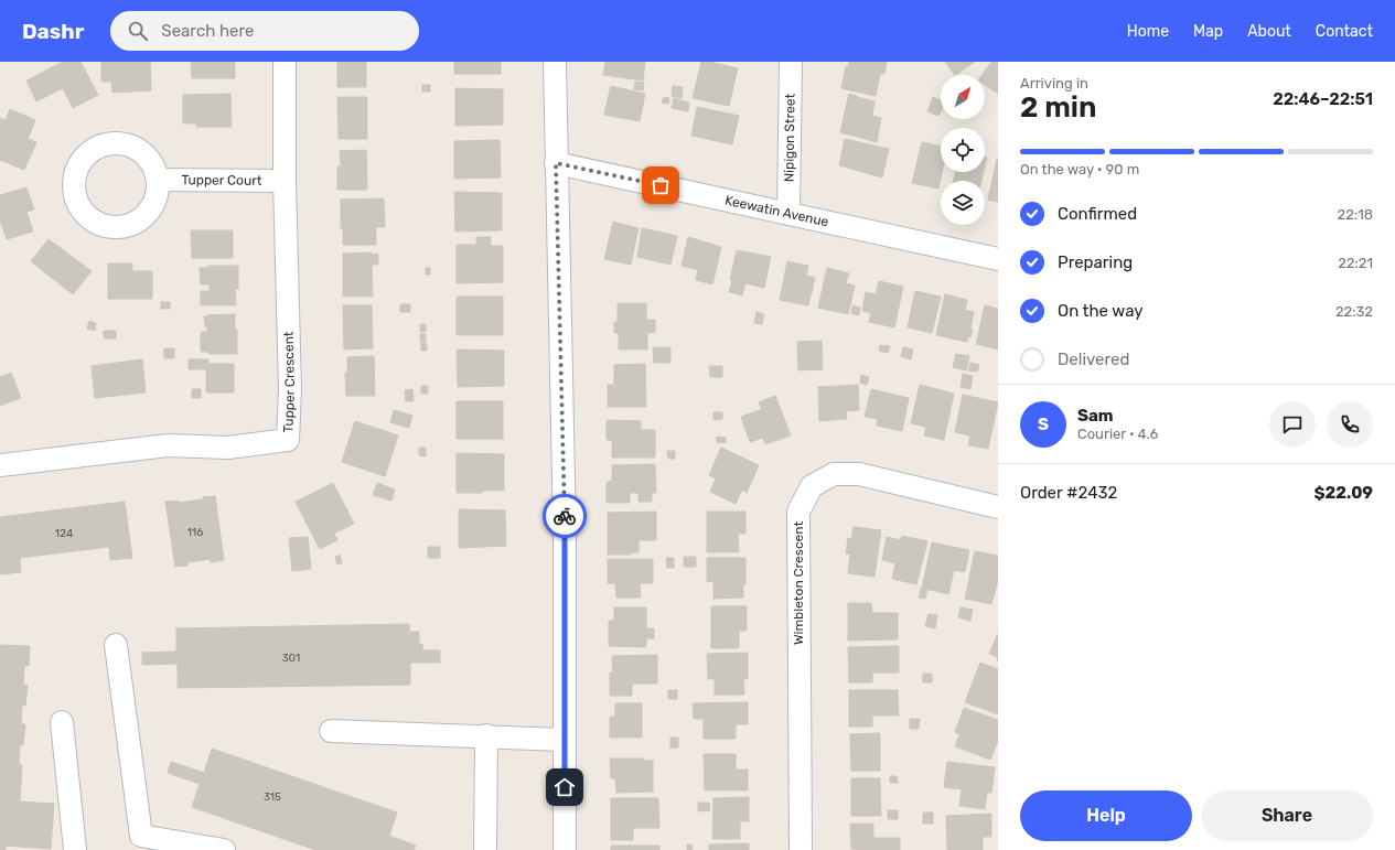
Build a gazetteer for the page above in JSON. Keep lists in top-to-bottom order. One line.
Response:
{"streets":{"street":["Nipigon Street","Tupper Court","Keewatin Avenue","Tupper Crescent","Wimbleton Crescent"]},"crossings":[["Nipigon Street","Keewatin Avenue"],["Tupper Court","Tupper Crescent"]],"house_numbers":["116","124","301","315"],"north":"top right","page":{"header":"Dashr","search":"Search here","nav":["Home","Map","About","Contact"],"heading":["2 min","Arriving in","22:46–22:51"],"panel":["Sam","Courier · 4.6","Order #2432","$22.09"],"bar":"On the way · 90 m","list":[["Confirmed","22:18"],["Preparing","22:21"],["On the way","22:32"],"Delivered"],"round":"S","buttons":["Help","Share"]}}
